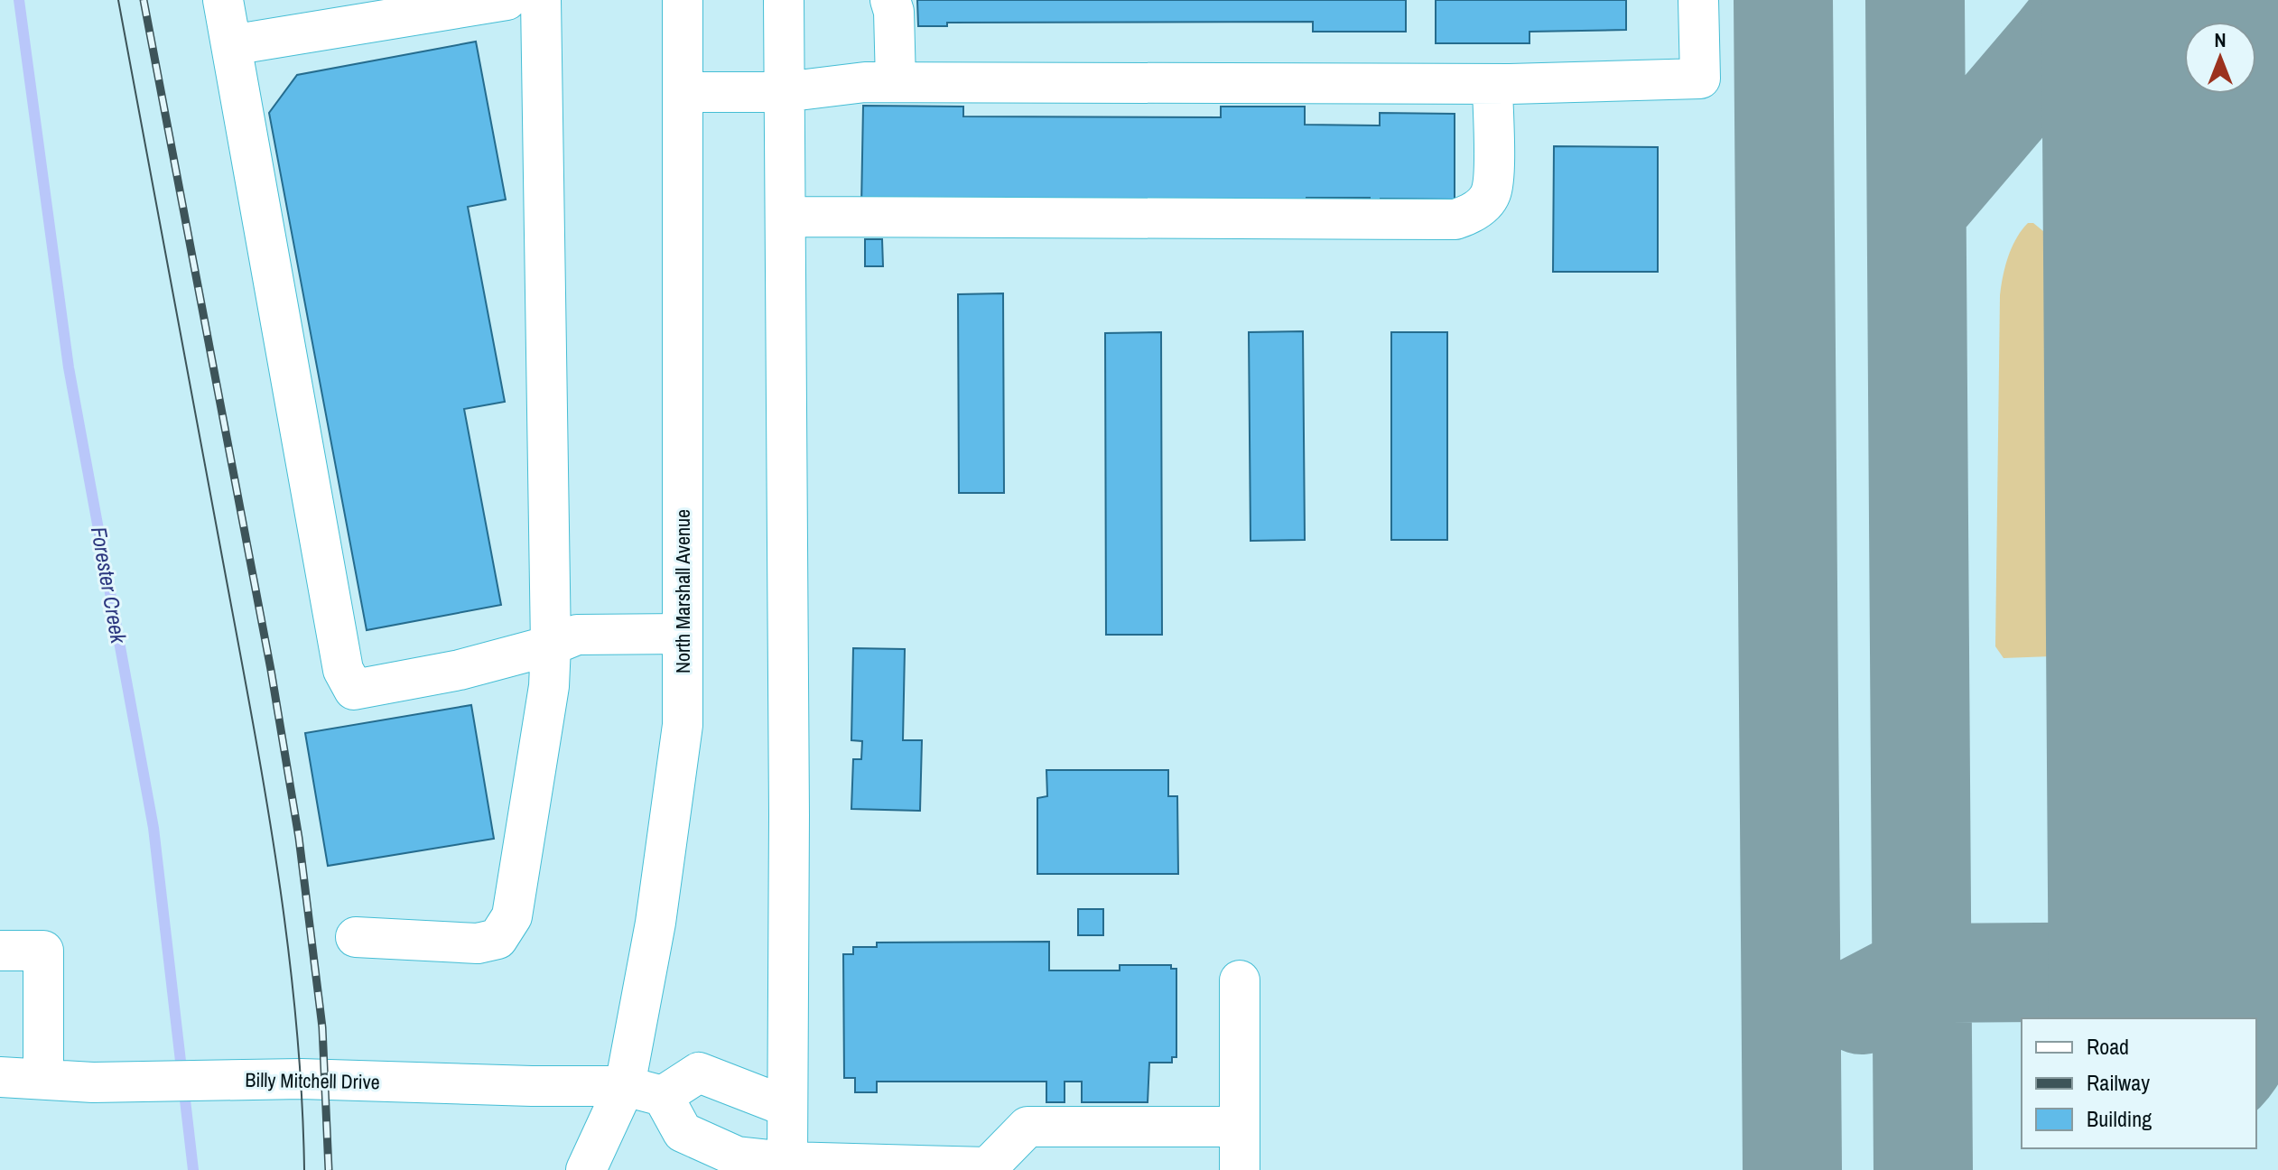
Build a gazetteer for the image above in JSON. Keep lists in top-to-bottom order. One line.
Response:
{"streets":{"main road":["North Marshall Avenue","Billy Mitchell Drive"]},"crossings":[["North Marshall Avenue","Billy Mitchell Drive"]],"water":["Forester Creek"],"legend":["Road","Railway","Building"],"north":"top"}
